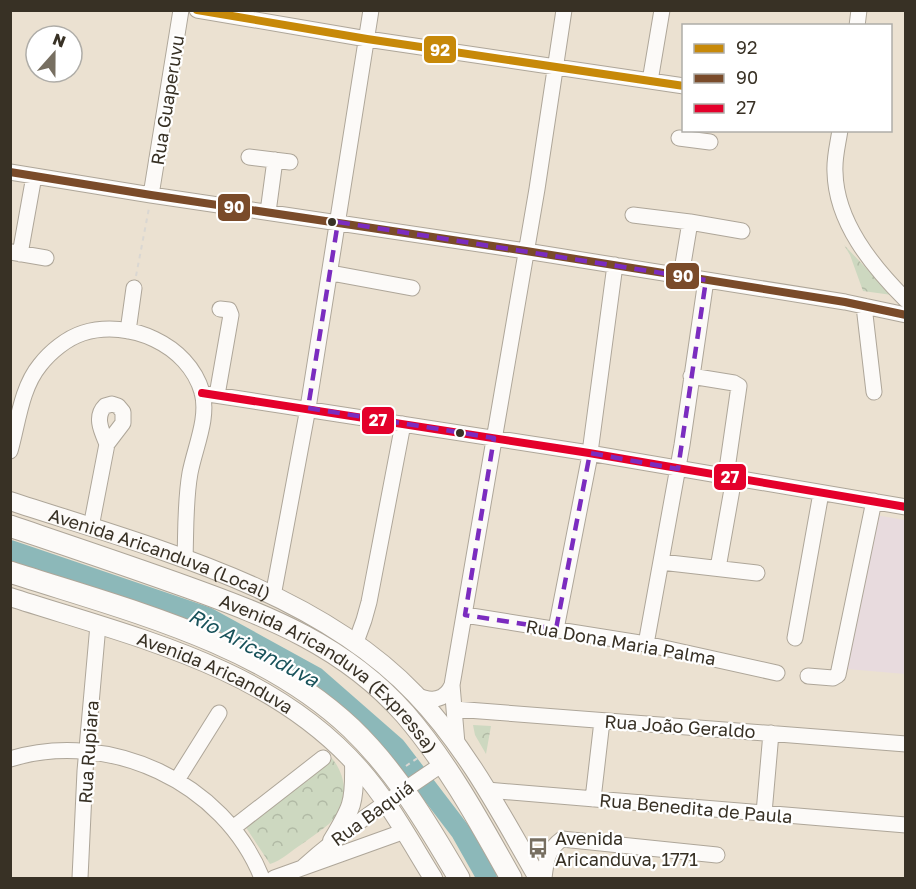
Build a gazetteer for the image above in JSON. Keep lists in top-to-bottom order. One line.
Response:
{"streets":{"highway":["Avenida Aricanduva (Expressa)"],"main road":["Avenida Aricanduva (Local)","Avenida Aricanduva"],"street":["Rua Guaperuvu","Rua Dona Maria Palma","Rua João Geraldo","Rua Rupiara","Rua Benedita de Paula","Rua Baquiá"]},"crossings":[["Avenida Aricanduva (Local)","Rua Benedita de Paula"],["Avenida Aricanduva","Rua Rupiara"],["Avenida Aricanduva","Rua Baquiá"],["Avenida Aricanduva (Expressa)","Rua Baquiá"]],"water":["Rio Aricanduva"],"places":{"bus stop":["Avenida Aricanduva, 1771"]},"lines":["transit line 92","transit line 90","transit line 27"],"legend":["92","90","27"],"north":"top"}
